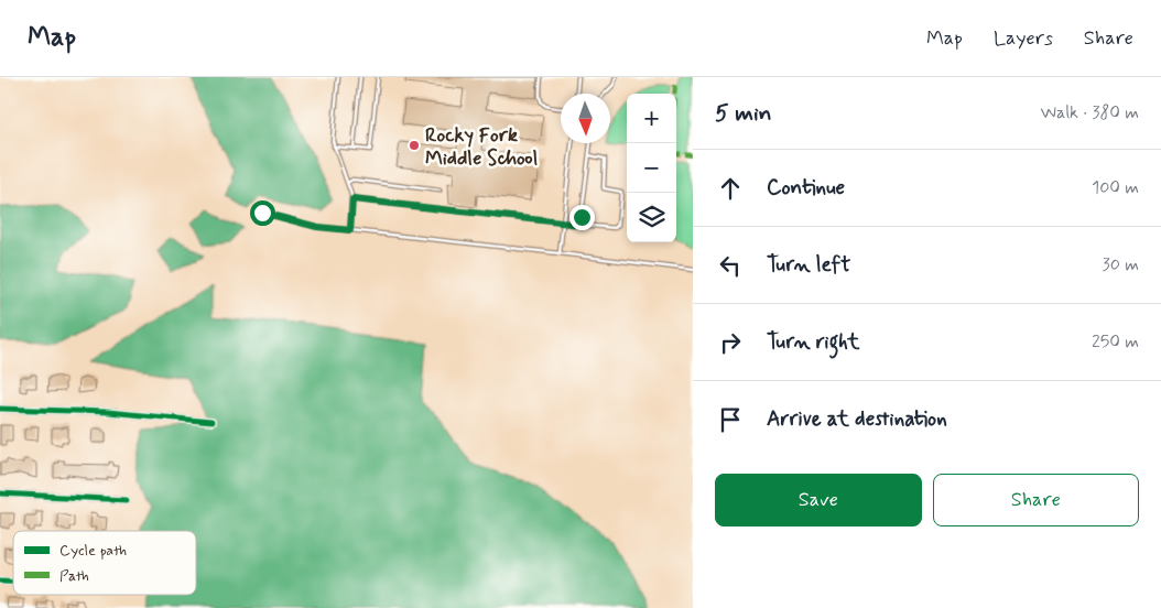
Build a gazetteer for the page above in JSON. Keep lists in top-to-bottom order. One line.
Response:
{"places":["Rocky Fork Middle School"],"legend":["Cycle path","Path"],"north":"bottom","page":{"header":"Map","nav":["Map","Layers","Share"],"heading":["5 min","Walk · 380 m"],"map_buttons":["+","−"],"list":[["Continue","100 m"],["Turn left","30 m"],["Turn right","250 m"],"Arrive at destination"],"buttons":["Save","Share"]}}
